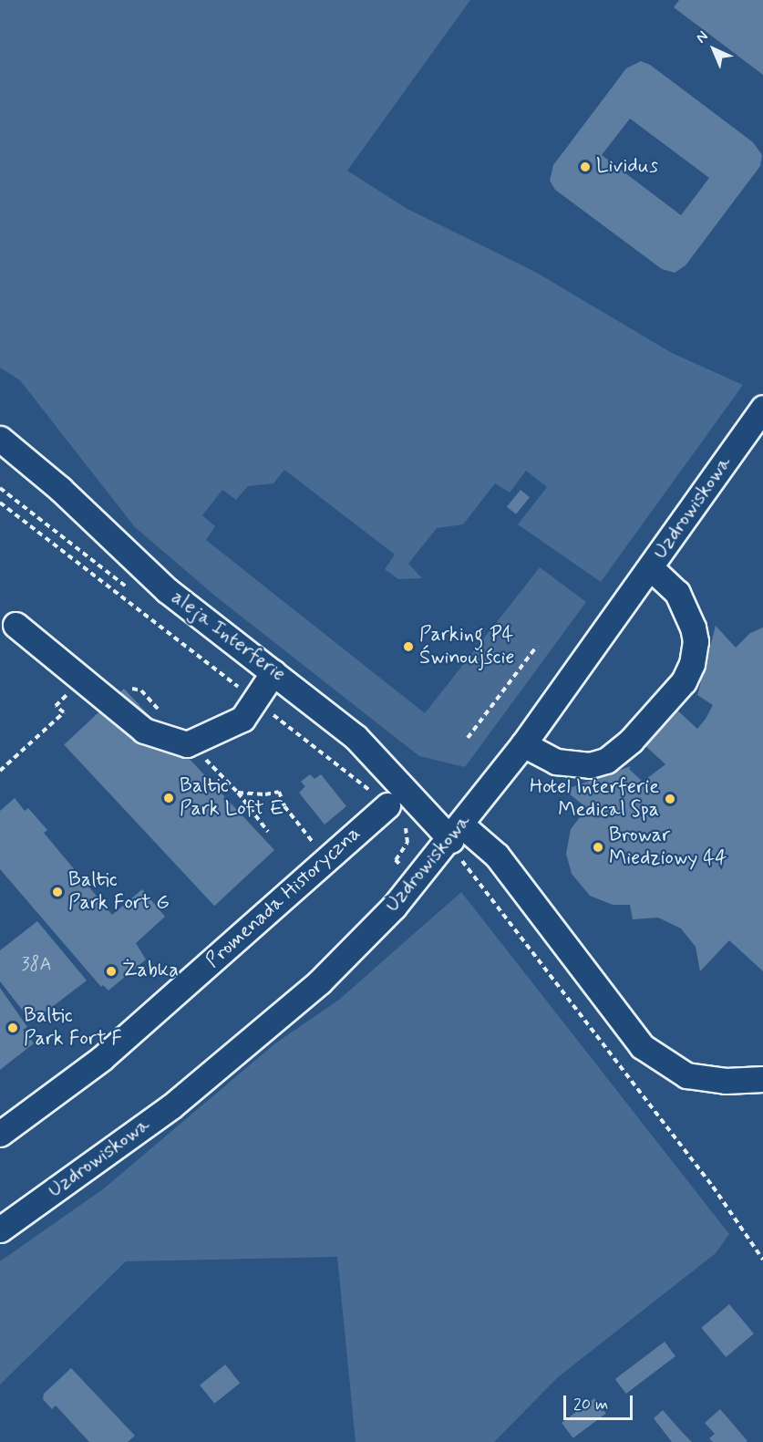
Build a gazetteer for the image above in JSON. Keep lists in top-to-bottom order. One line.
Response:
{"streets":{"street":["Uzdrowiskowa","aleja Interferie","Promenada Historyczna"]},"crossings":[["Uzdrowiskowa","aleja Interferie"]],"places":["Lividus","Parking P4 Świnoujście","Baltic Park Loft E","Hotel Interferie Medical Spa","Browar Miedziowy 44","Baltic Park Fort G","Żabka","Baltic Park Fort F"],"house_numbers":["38A"],"scale_bar":"20 m","north":"top left"}
